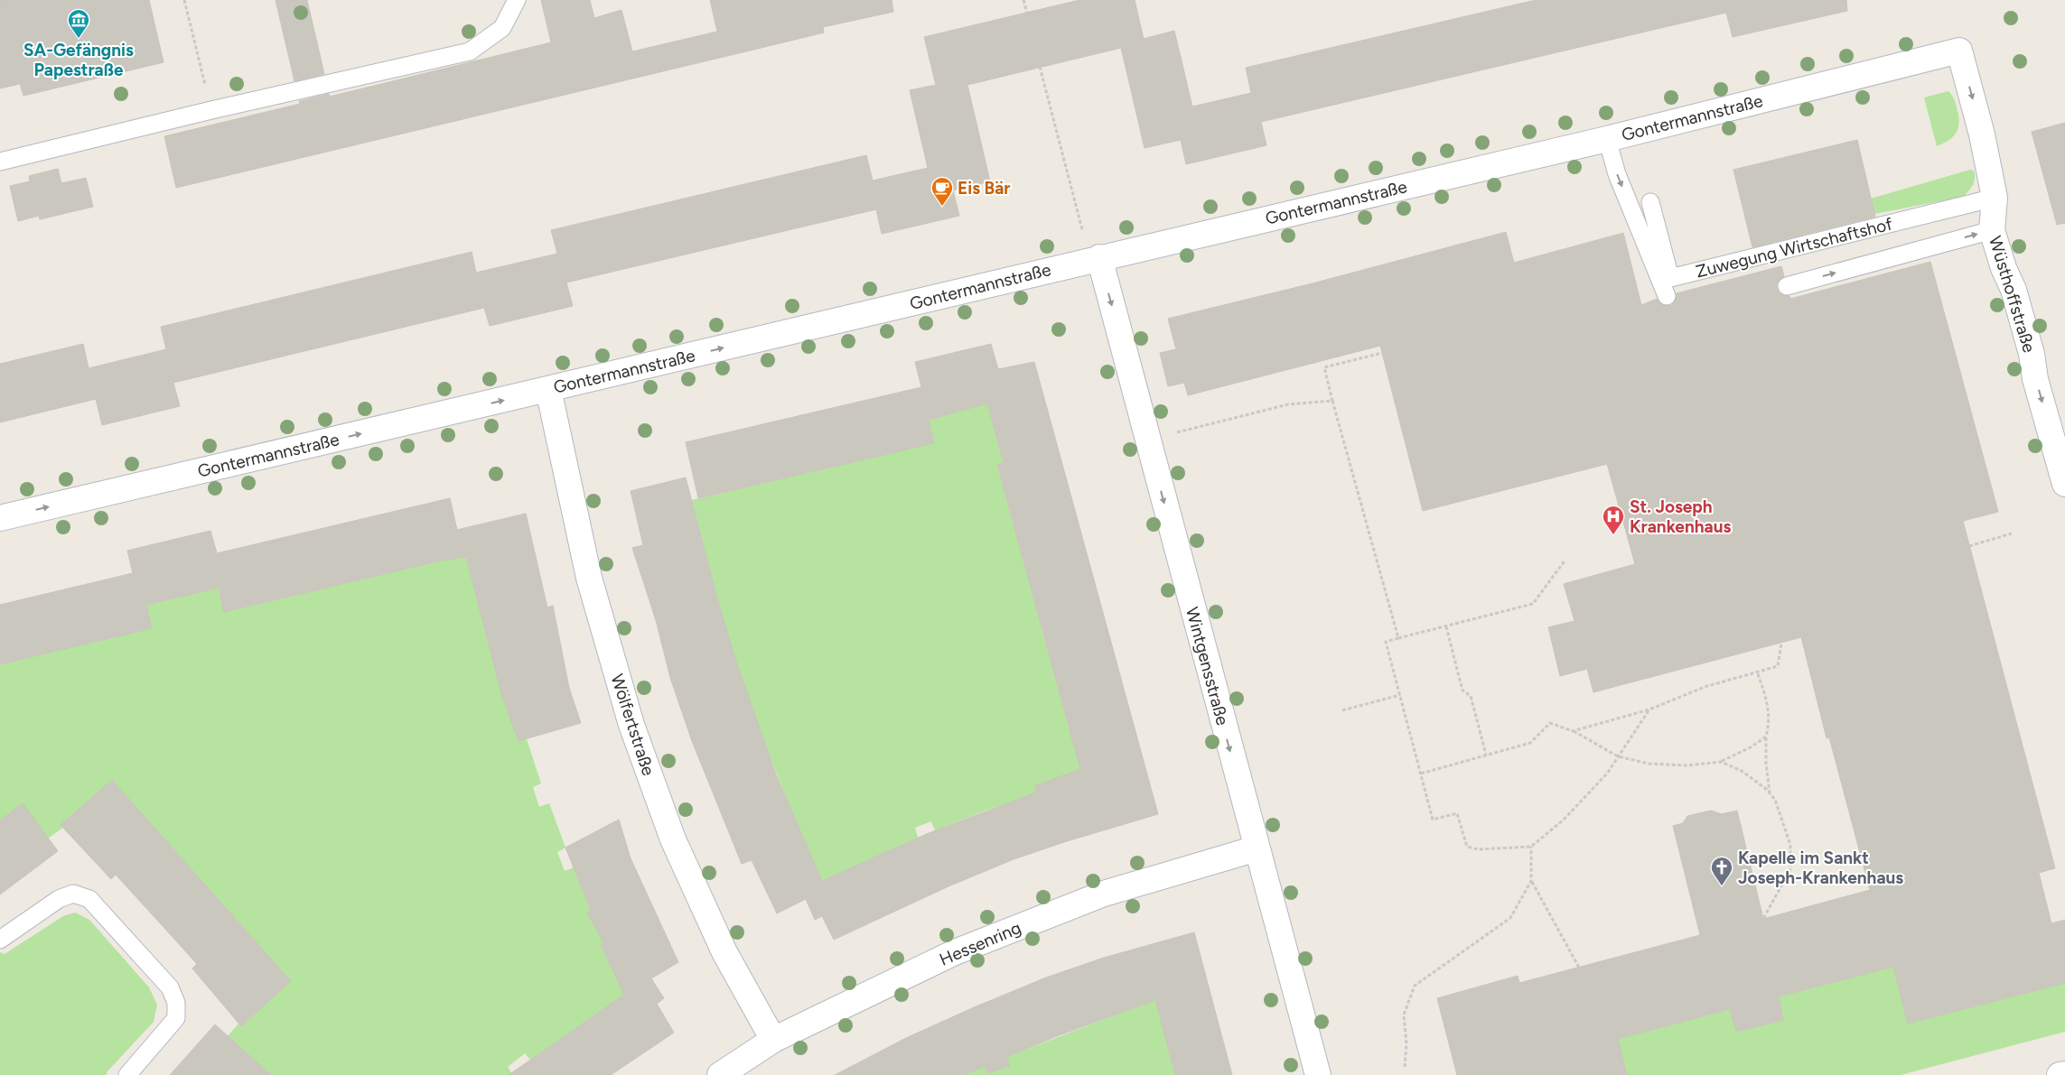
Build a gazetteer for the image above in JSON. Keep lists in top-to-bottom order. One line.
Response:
{"streets":{"street":["Gontermannstraße","Wüsthoffstraße","Wintgensstraße","Wölfertstraße","Hessenring"],"lane":["Zuwegung Wirtschaftshof"]},"crossings":[["Gontermannstraße","Wüsthoffstraße"],["Gontermannstraße","Wintgensstraße"],["Gontermannstraße","Wölfertstraße"],["Zuwegung Wirtschaftshof","Wüsthoffstraße"],["Wintgensstraße","Hessenring"],["Wölfertstraße","Hessenring"]],"one_way":["Gontermannstraße","Wüsthoffstraße","Wintgensstraße"],"places":{"museum":["SA-Gefängnis Papestraße"],"cafe":["Eis Bär"],"hospital":["St. Joseph Krankenhaus"],"church":["Kapelle im Sankt Joseph-Krankenhaus"]}}
